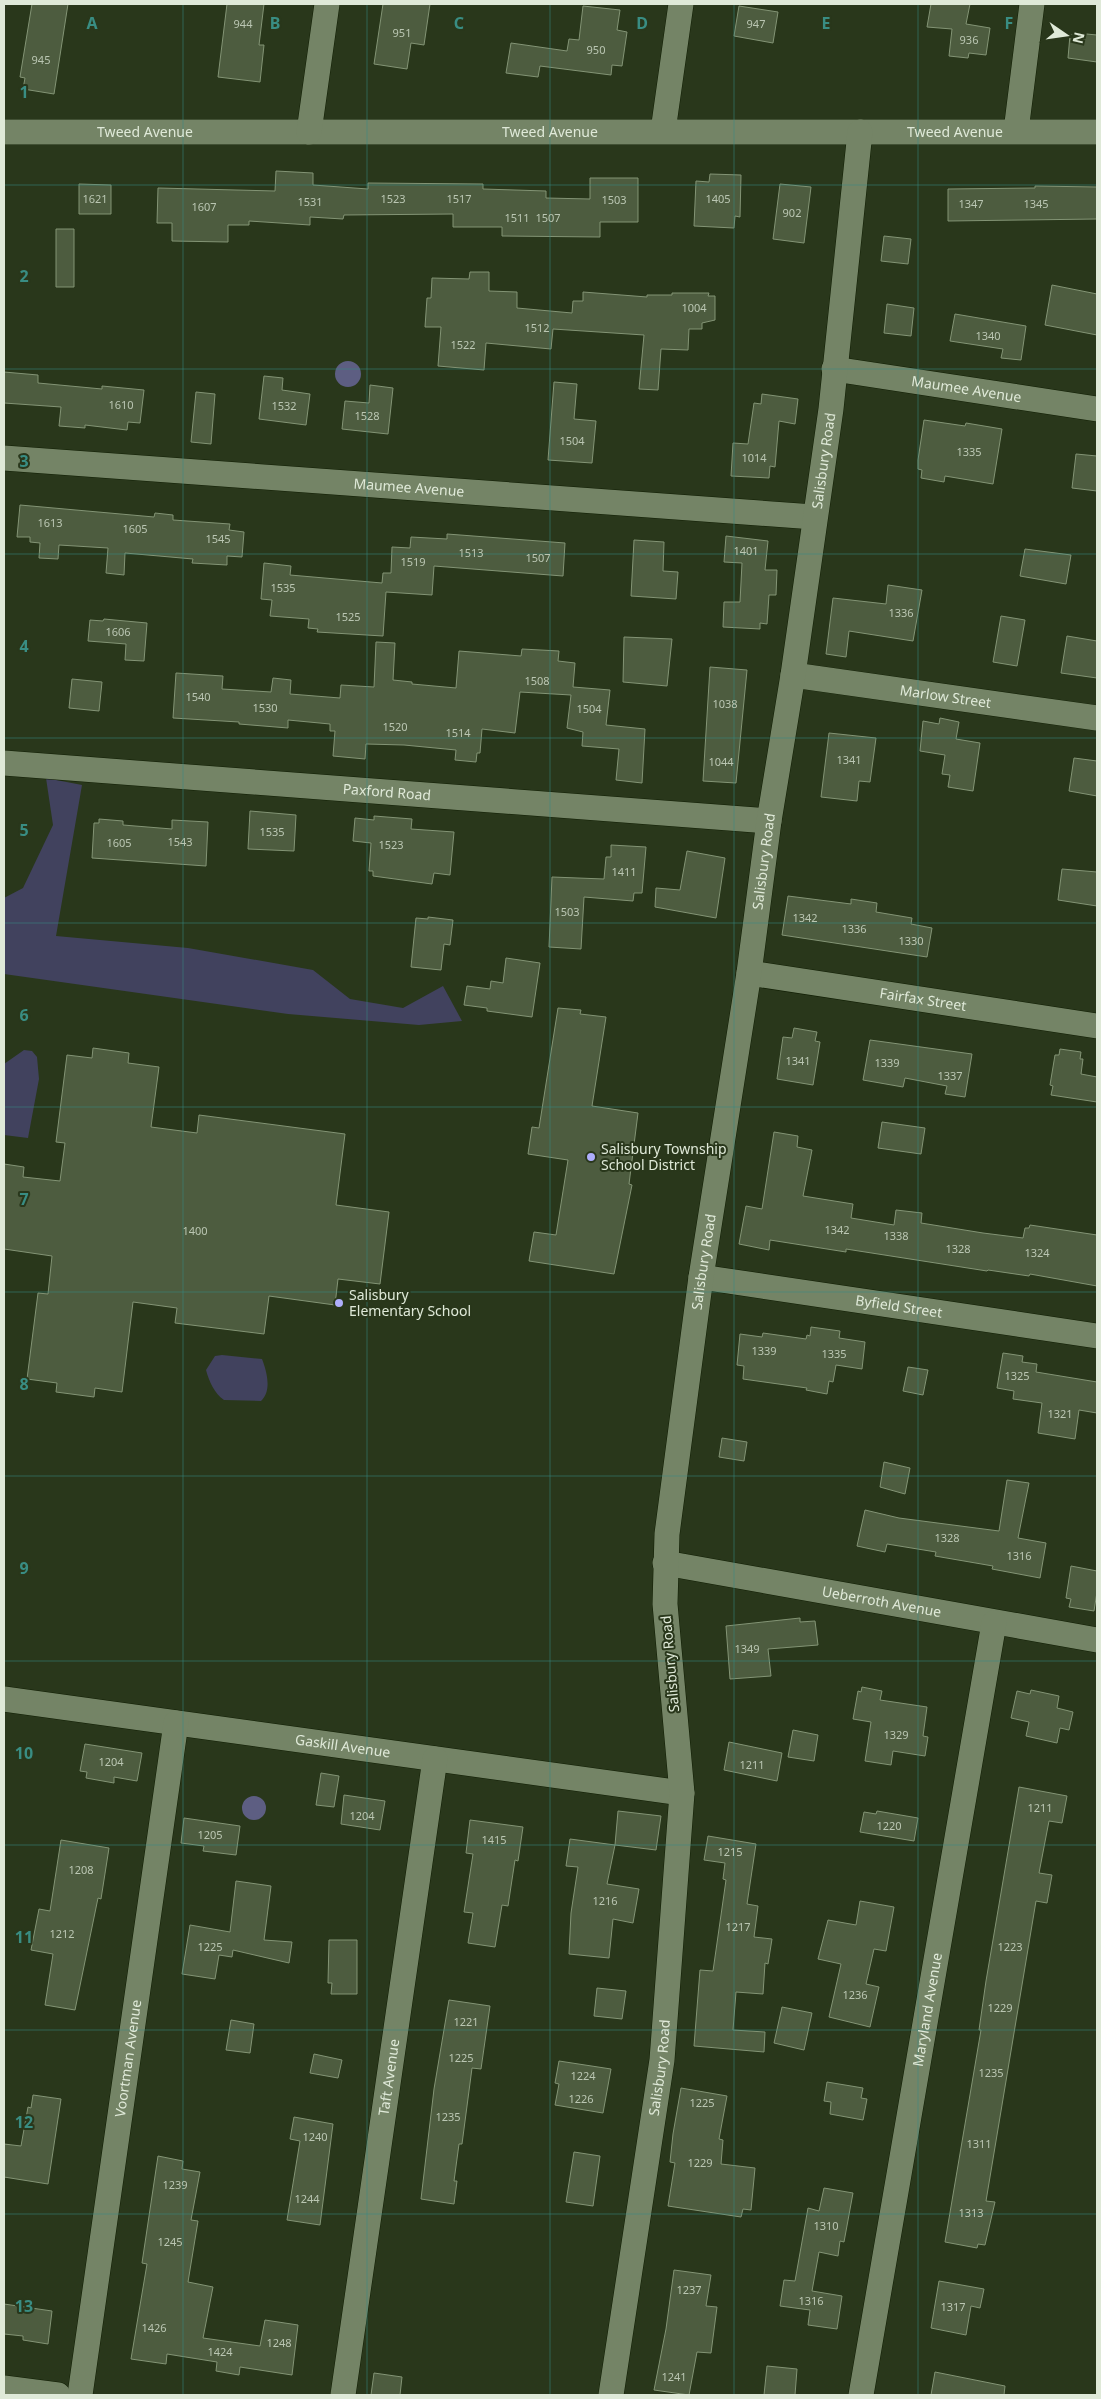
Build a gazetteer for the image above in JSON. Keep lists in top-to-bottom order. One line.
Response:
{"streets":{"street":["Tweed Avenue","Maumee Avenue","Salisbury Road","Marlow Street","Paxford Road","Fairfax Street","Byfield Street","Ueberroth Avenue","Gaskill Avenue","Maryland Avenue","Voortman Avenue","Taft Avenue"]},"crossings":[["Tweed Avenue","Salisbury Road"],["Maumee Avenue","Salisbury Road"],["Salisbury Road","Marlow Street"],["Salisbury Road","Paxford Road"],["Salisbury Road","Fairfax Street"],["Salisbury Road","Byfield Street"],["Salisbury Road","Ueberroth Avenue"],["Salisbury Road","Gaskill Avenue"],["Ueberroth Avenue","Maryland Avenue"],["Gaskill Avenue","Voortman Avenue"],["Gaskill Avenue","Taft Avenue"]],"places":["Salisbury Township School District","Salisbury Elementary School"],"house_numbers":["944","947","951","936","950","945","1621","1523","1517","1405","1503","1531","1347","1345","1607","902","1511","1507","1004","1512","1340","1522","1610","1532","1528","1504","1335","1014","1613","1605","1545","1401","1513","1507","1519","1535","1336","1525","1606","1508","1540","1038","1530","1504","1520","1514","1341","1044","1535","1543","1605","1523","1411","1503","1342","1336","1330","1341","1339","1337","1342","1400","1338","1328","1324","1339","1335","1325","1321","1328","1316","1349","1329","1204","1211","1211","1204","1220","1205","1415","1215","1208","1216","1217","1212","1225","1223","1236","1229","1221","1225","1235","1224","1226","1225","1235","1240","1311","1229","1239","1244","1313","1310","1245","1237","1316","1317","1426","1248","1424","1241"],"north":"right","grid":{"columns":["A","B","C","D","E","F"],"rows":["1","2","3","4","5","6","7","8","9","10","11","12","13"]}}
